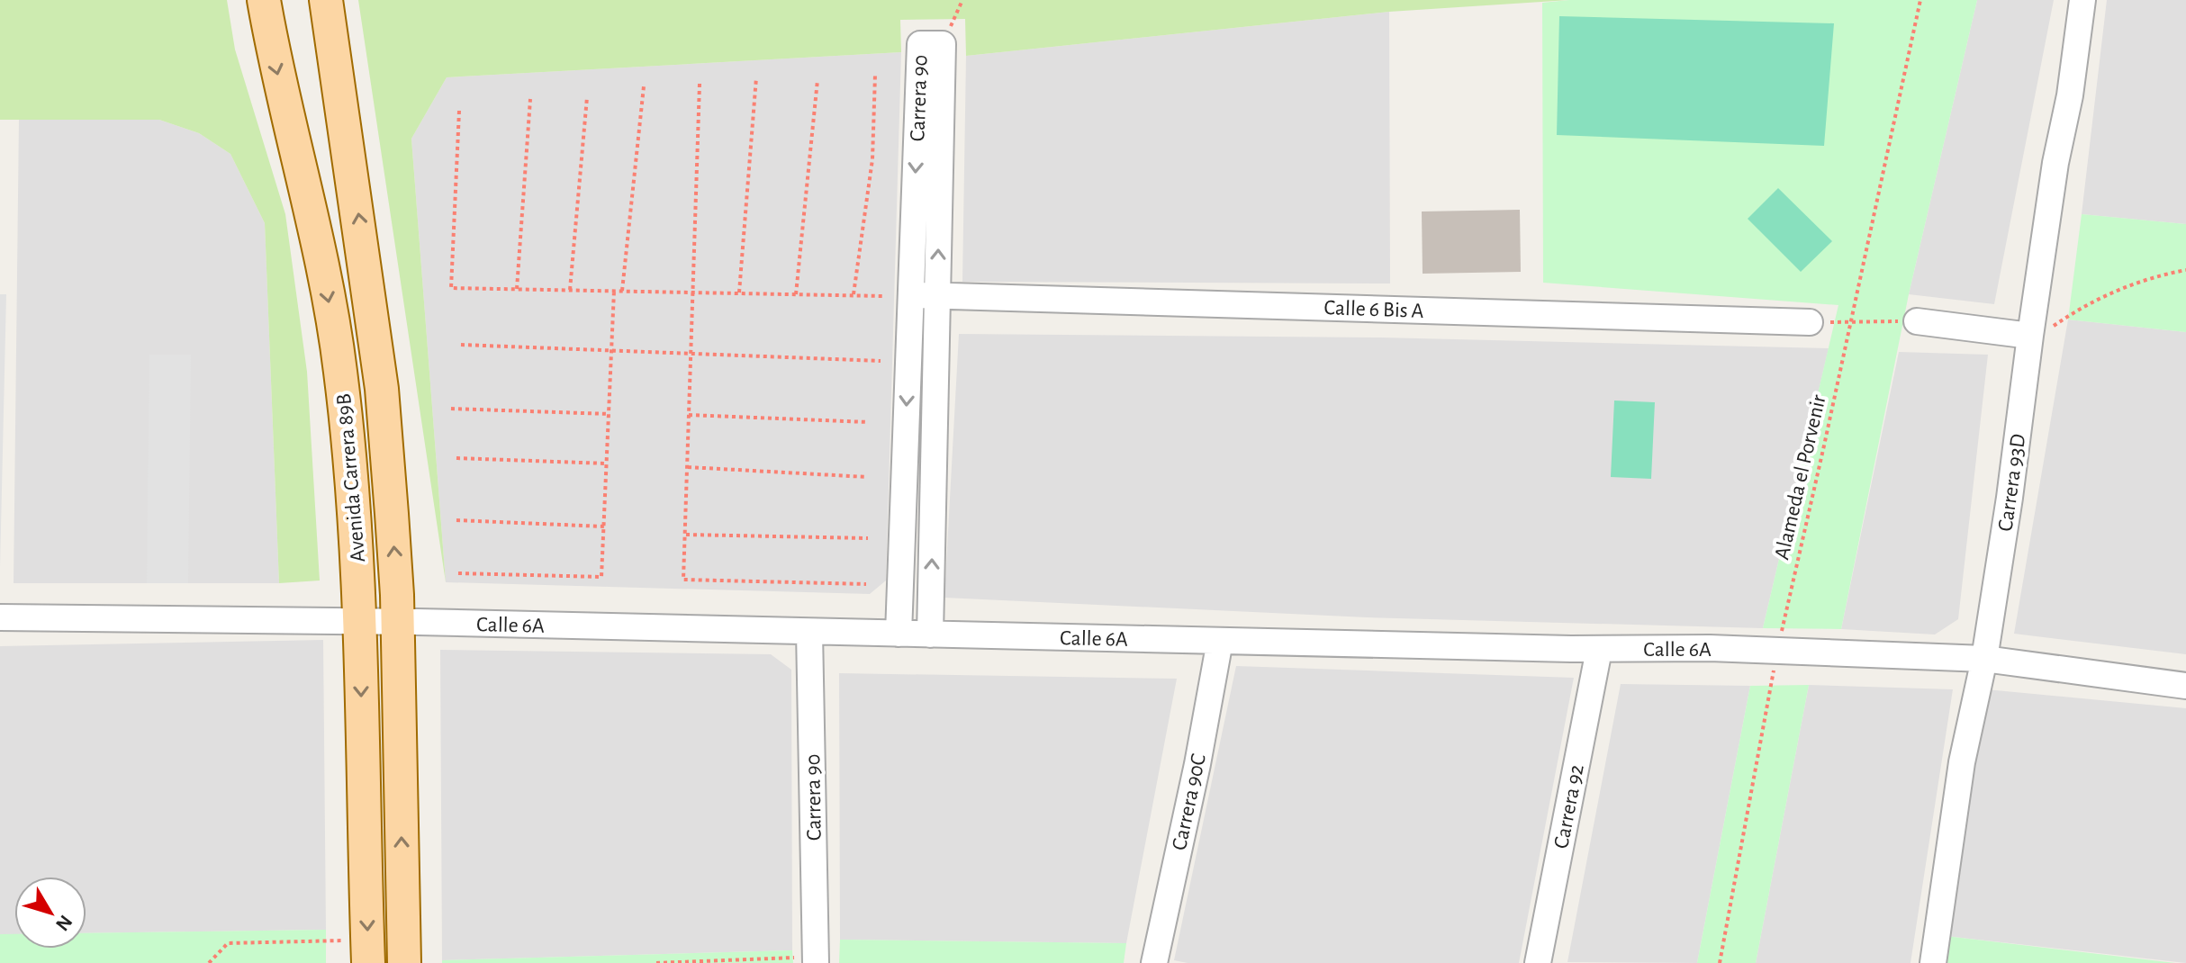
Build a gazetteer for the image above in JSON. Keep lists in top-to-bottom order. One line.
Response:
{"streets":{"main road":["Avenida Carrera 89B"],"street":["Carrera 90","Calle 6 Bis A","Carrera 93D","Calle 6A","Carrera 90C","Carrera 92"],"path":["Alameda el Porvenir"]},"crossings":[["Carrera 90","Calle 6 Bis A"],["Carrera 90","Calle 6A"],["Alameda el Porvenir","Calle 6A"],["Avenida Carrera 89B","Calle 6A"],["Carrera 93D","Calle 6A"],["Calle 6A","Carrera 90C"],["Calle 6A","Carrera 92"]],"north":"bottom right"}
